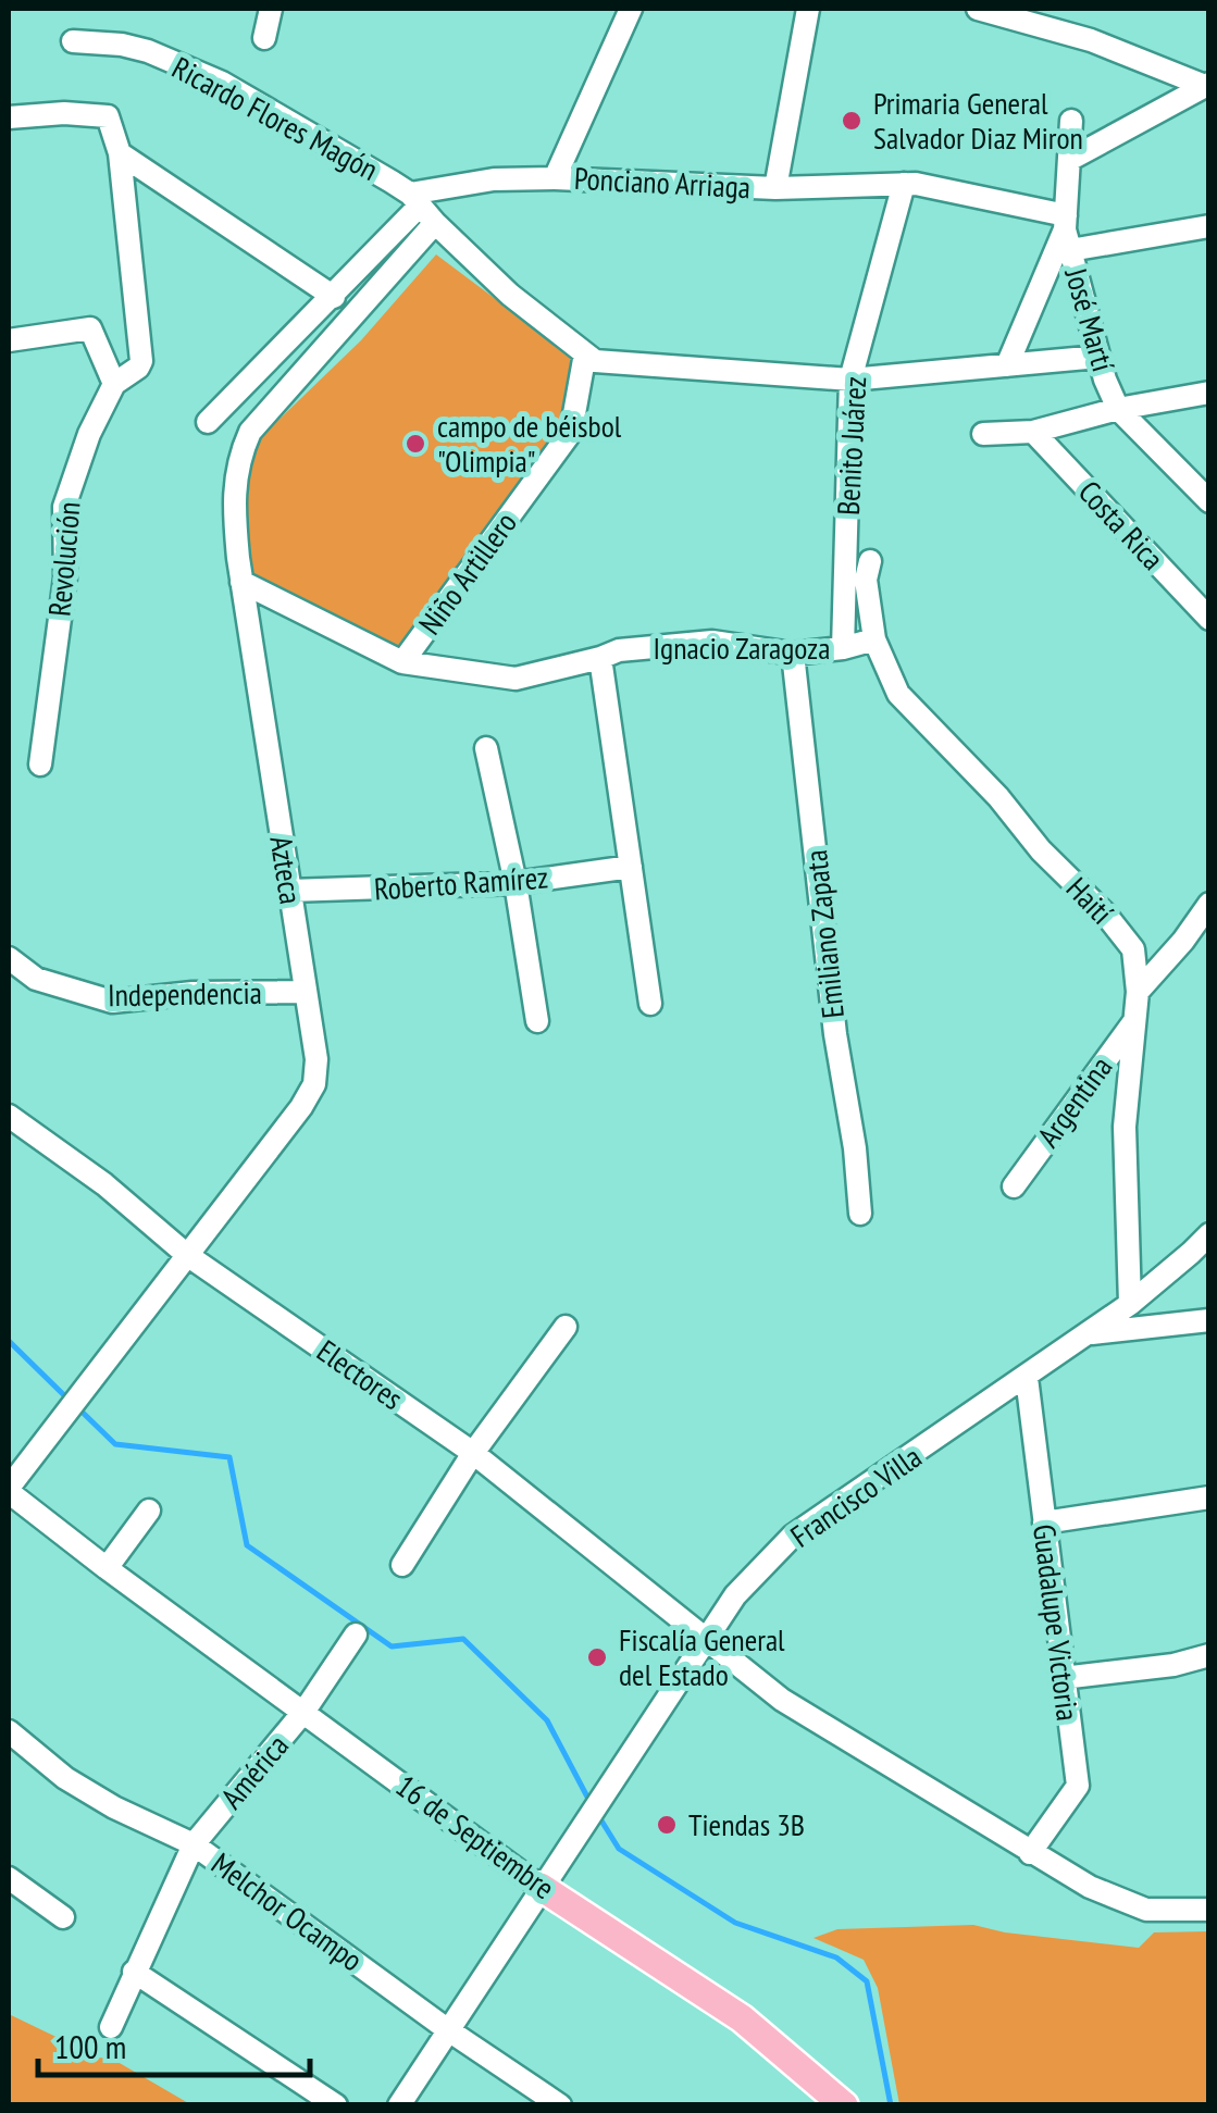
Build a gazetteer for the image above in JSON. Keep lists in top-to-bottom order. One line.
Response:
{"streets":{"main road":["16 de Septiembre"],"street":["Ricardo Flores Magón","Ponciano Arriaga","José Martí","Benito Juárez","Costa Rica","Revolución","Niño Artillero","Ignacio Zaragoza","Azteca","Roberto Ramírez","Haití","Emiliano Zapata","Independencia","Argentina","Electores","Francisco Villa","Guadalupe Victoria","América","Melchor Ocampo"]},"crossings":[["Ricardo Flores Magón","Ponciano Arriaga"],["Ricardo Flores Magón","Niño Artillero"],["Ricardo Flores Magón","Azteca"],["Ponciano Arriaga","José Martí"],["Ponciano Arriaga","Benito Juárez"],["Ponciano Arriaga","Azteca"],["Benito Juárez","Ignacio Zaragoza"],["Niño Artillero","Ignacio Zaragoza"],["Ignacio Zaragoza","Azteca"],["Ignacio Zaragoza","Haití"],["Ignacio Zaragoza","Emiliano Zapata"],["Azteca","Roberto Ramírez"],["Azteca","Independencia"],["Azteca","Electores"],["Azteca","16 de Septiembre"],["Haití","Argentina"],["Haití","Francisco Villa"],["Electores","Francisco Villa"],["Electores","Guadalupe Victoria"],["Francisco Villa","Guadalupe Victoria"],["Francisco Villa","16 de Septiembre"],["Francisco Villa","Melchor Ocampo"],["América","16 de Septiembre"],["América","Melchor Ocampo"]],"places":["Primaria General Salvador Diaz Miron","campo de béisbol \"Olimpia\"","Fiscalía General del Estado","Tiendas 3B"],"scale_bar":"100 m"}
